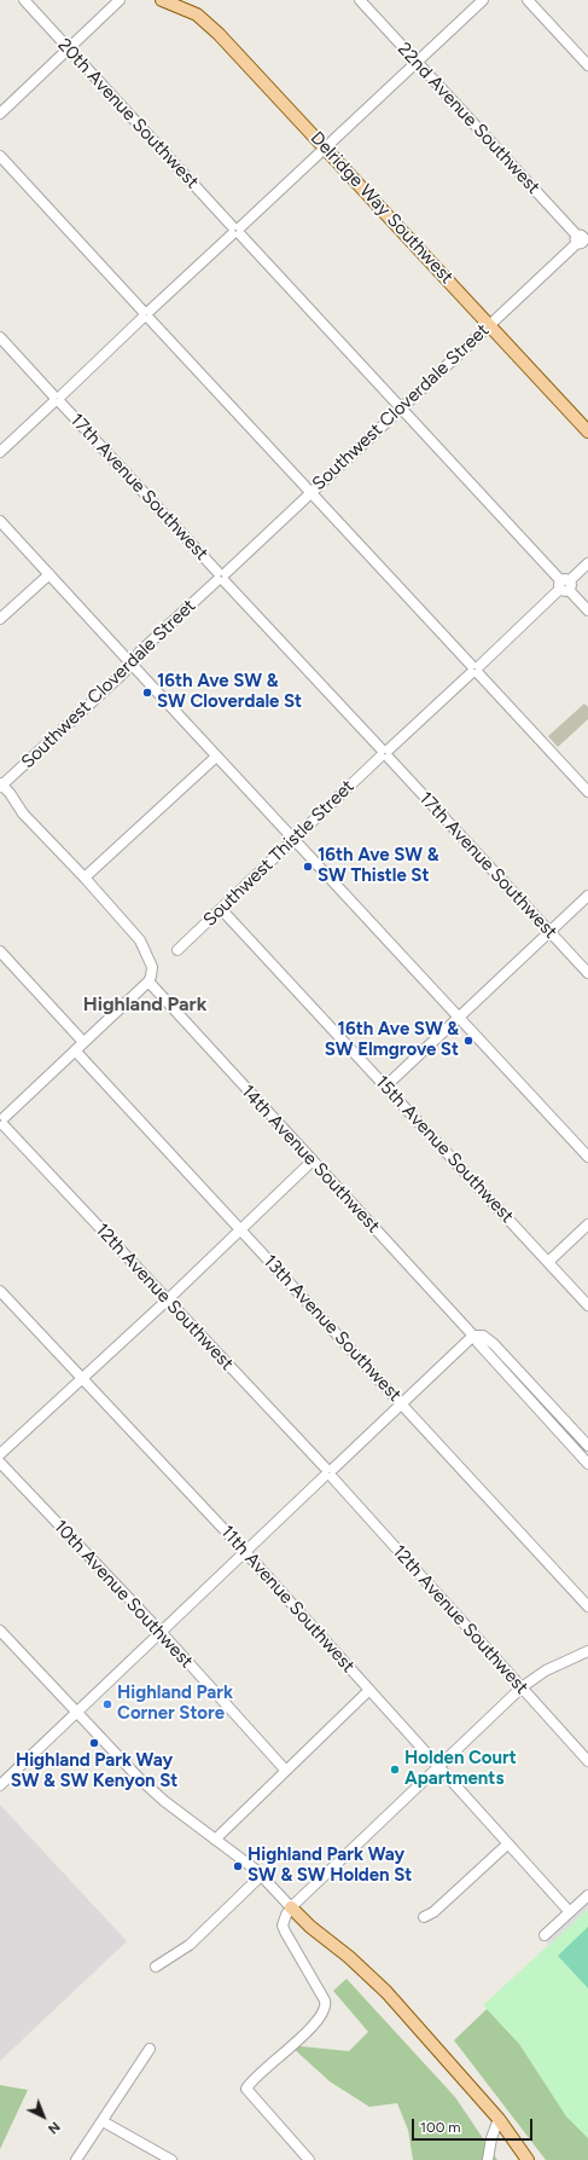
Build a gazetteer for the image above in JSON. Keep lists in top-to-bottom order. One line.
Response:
{"streets":{"main road":["Delridge Way Southwest"],"street":["20th Avenue Southwest","22nd Avenue Southwest","Southwest Cloverdale Street","17th Avenue Southwest","Southwest Thistle Street","15th Avenue Southwest","14th Avenue Southwest","12th Avenue Southwest","13th Avenue Southwest","10th Avenue Southwest","11th Avenue Southwest"]},"crossings":[["20th Avenue Southwest","Southwest Cloverdale Street"],["20th Avenue Southwest","Southwest Thistle Street"],["22nd Avenue Southwest","Southwest Cloverdale Street"],["Delridge Way Southwest","Southwest Cloverdale Street"],["Southwest Cloverdale Street","17th Avenue Southwest"],["17th Avenue Southwest","Southwest Thistle Street"],["Southwest Thistle Street","15th Avenue Southwest"]],"districts":["Highland Park"],"places":["16th Ave SW & SW Cloverdale St","16th Ave SW & SW Thistle St","16th Ave SW & SW Elmgrove St","Highland Park Corner Store","Highland Park Way SW & SW Kenyon St","Holden Court Apartments","Highland Park Way SW & SW Holden St"],"scale_bar":"100 m","north":"bottom right"}
